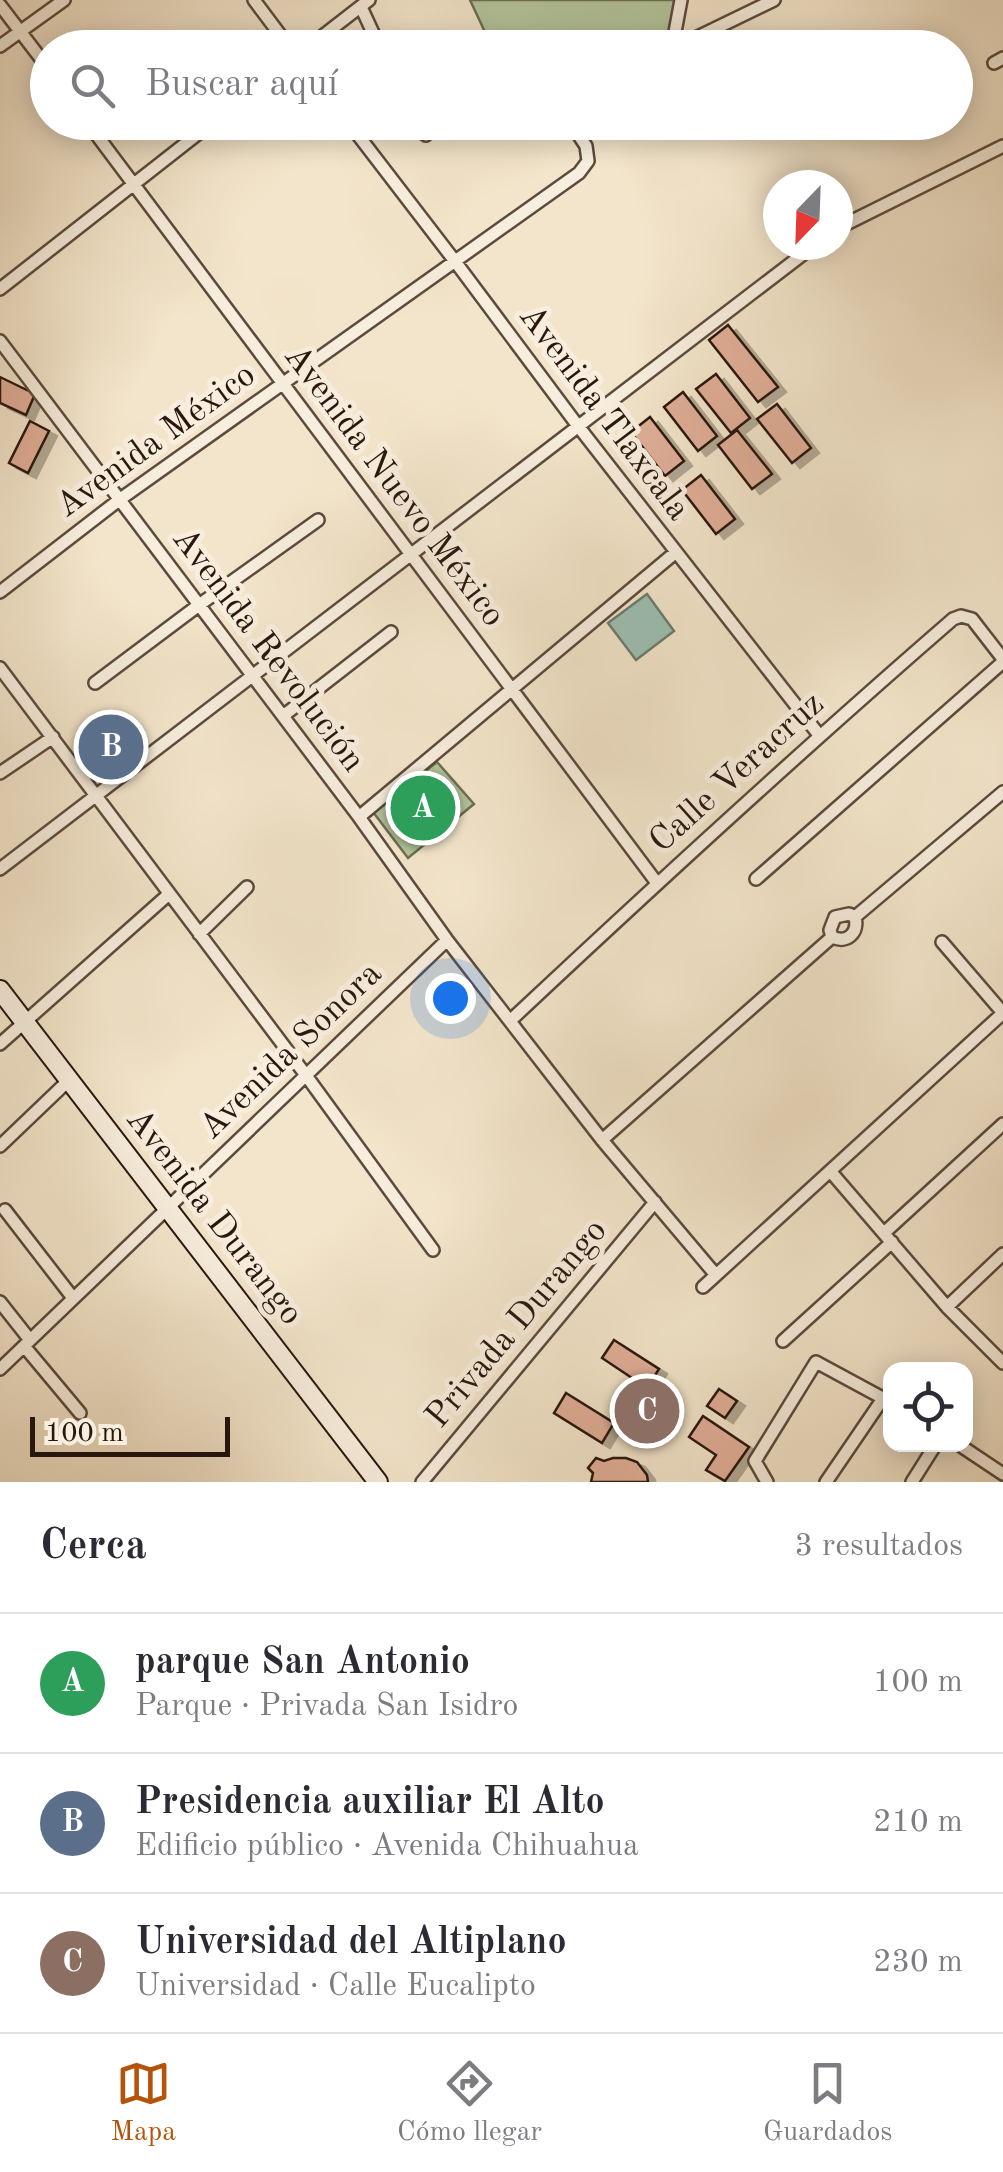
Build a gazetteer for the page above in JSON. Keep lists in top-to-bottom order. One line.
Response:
{"streets":{"street":["Avenida Tlaxcala","Avenida México","Avenida Nuevo México","Avenida Revolución","Calle Veracruz","Avenida Sonora","Avenida Durango","Privada Durango"]},"crossings":[["Avenida Tlaxcala","Avenida México"],["Avenida Tlaxcala","Calle Veracruz"],["Avenida México","Avenida Nuevo México"],["Avenida México","Avenida Revolución"],["Avenida Nuevo México","Calle Veracruz"],["Avenida Revolución","Calle Veracruz"],["Avenida Revolución","Avenida Sonora"],["Avenida Revolución","Privada Durango"],["Avenida Sonora","Avenida Durango"]],"scale_bar":"100 m","north":"bottom left","page":{"search":"Buscar aquí","pins":["B","A","C"],"scale":"100 m","heading":["Cerca","3 resultados"],"list":[{"mark":"A","name":"parque San Antonio","note":"Parque · Privada San Isidro","value":"100 m"},{"mark":"B","name":"Presidencia auxiliar El Alto","note":"Edificio público · Avenida Chihuahua","value":"210 m"},{"mark":"C","name":"Universidad del Altiplano","note":"Universidad · Calle Eucalipto","value":"230 m"}],"nav":["Mapa","Cómo llegar","Guardados"]}}
